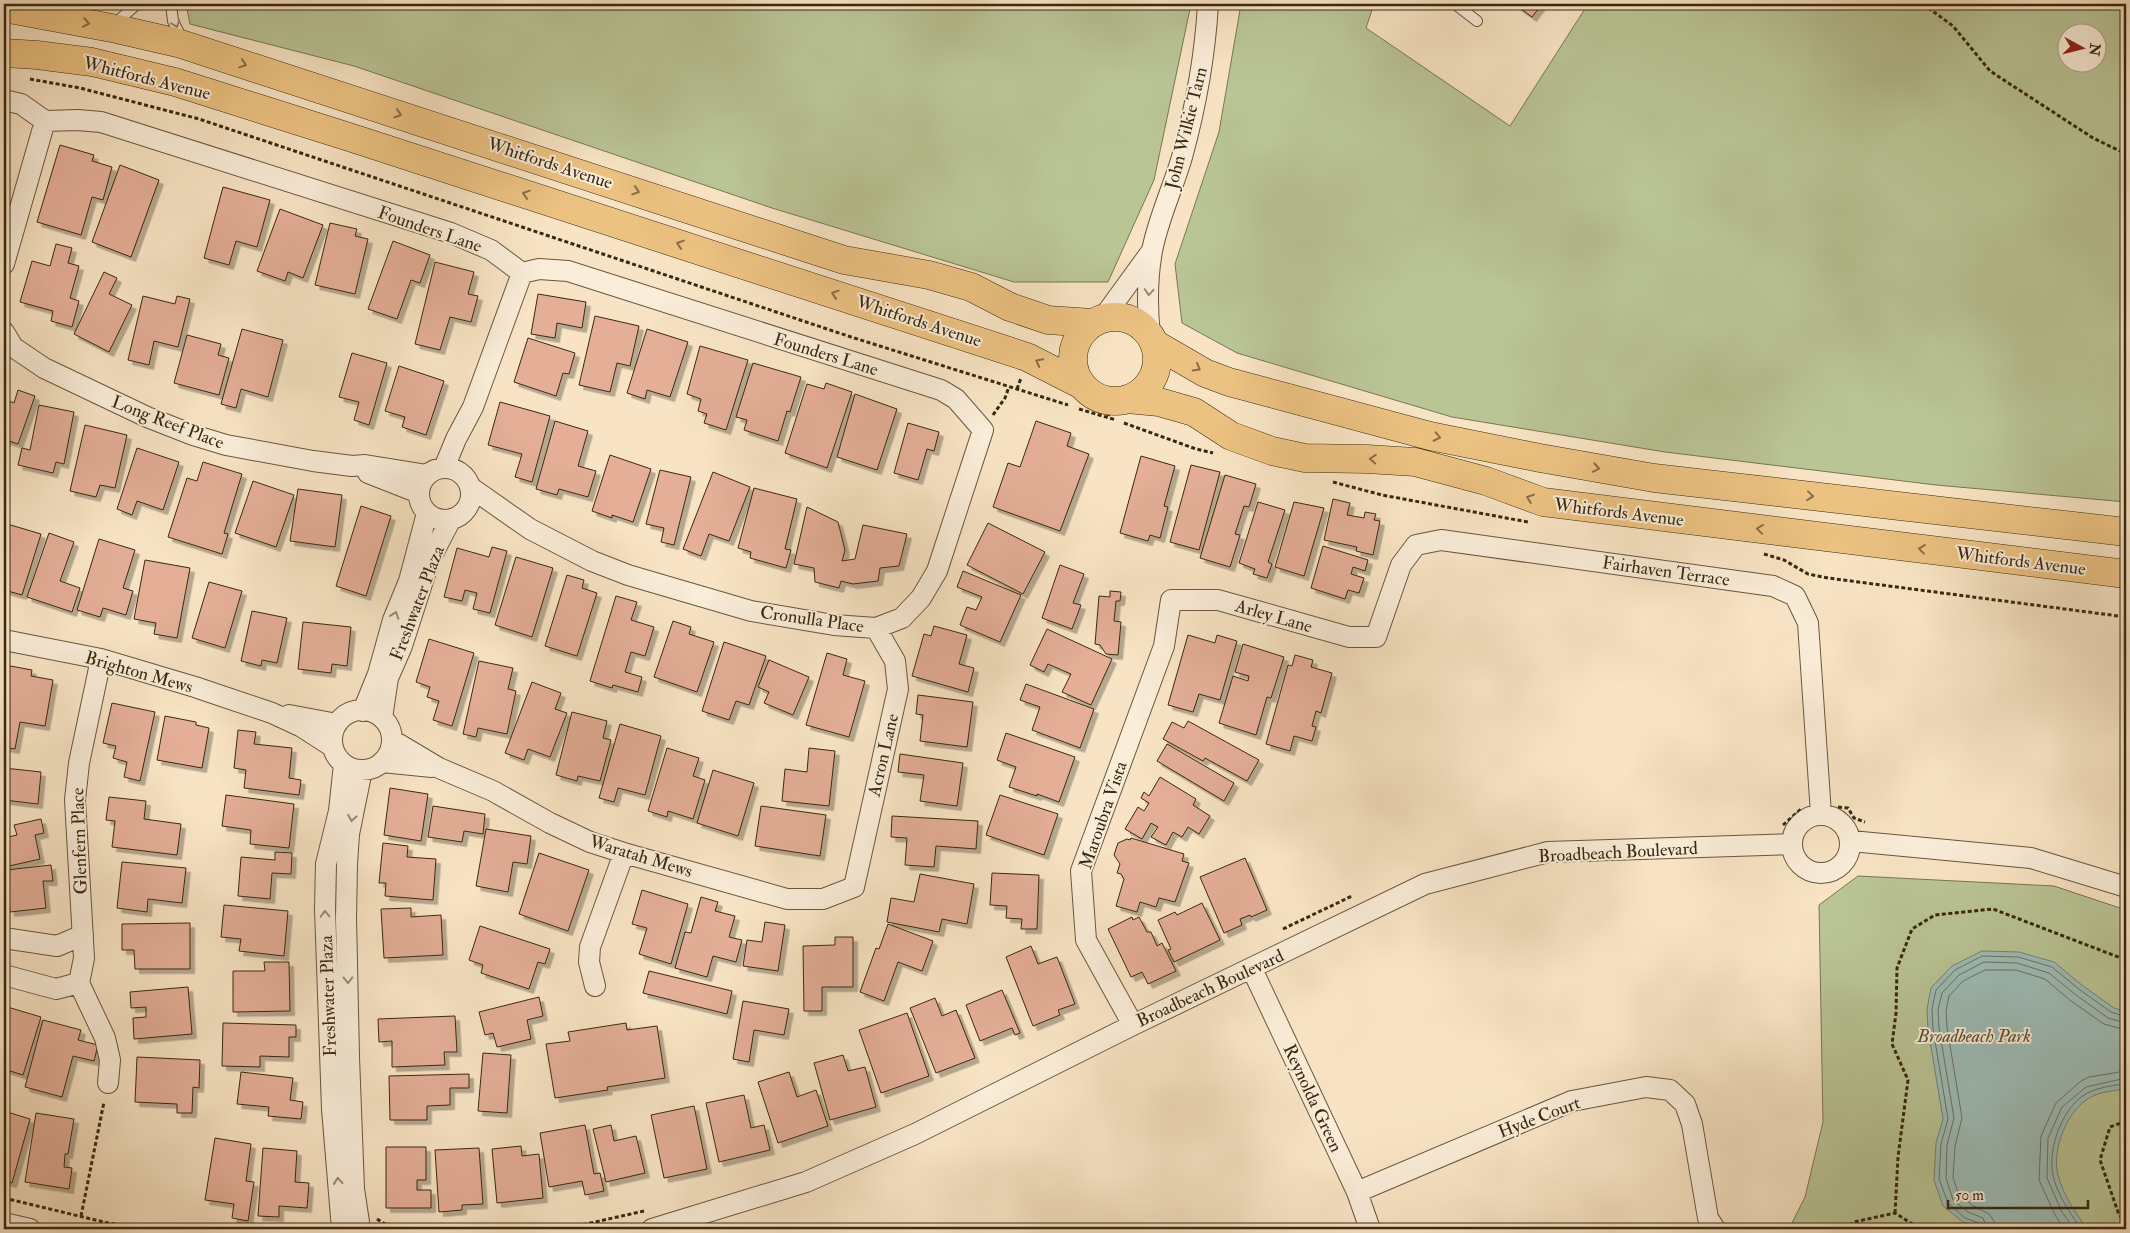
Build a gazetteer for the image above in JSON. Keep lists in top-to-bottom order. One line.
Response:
{"streets":{"main road":["Whitfords Avenue"],"street":["John Wilkie Tarn","Founders Lane","Long Reef Place","Fairhaven Terrace","Freshwater Plaza","Arley Lane","Cronulla Place","Brighton Mews","Acron Lane","Maroubra Vista","Glenfern Place","Broadbeach Boulevard","Waratah Mews","Reynolda Green","Hyde Court"]},"crossings":[["Whitfords Avenue","John Wilkie Tarn"],["Founders Lane","Cronulla Place"],["Long Reef Place","Freshwater Plaza"],["Long Reef Place","Cronulla Place"],["Fairhaven Terrace","Arley Lane"],["Fairhaven Terrace","Broadbeach Boulevard"],["Freshwater Plaza","Cronulla Place"],["Freshwater Plaza","Brighton Mews"],["Freshwater Plaza","Waratah Mews"],["Arley Lane","Maroubra Vista"],["Cronulla Place","Acron Lane"],["Brighton Mews","Glenfern Place"],["Brighton Mews","Waratah Mews"],["Acron Lane","Waratah Mews"],["Maroubra Vista","Broadbeach Boulevard"],["Broadbeach Boulevard","Reynolda Green"],["Reynolda Green","Hyde Court"]],"parks":["Broadbeach Park"],"scale_bar":"50 m","north":"right"}
